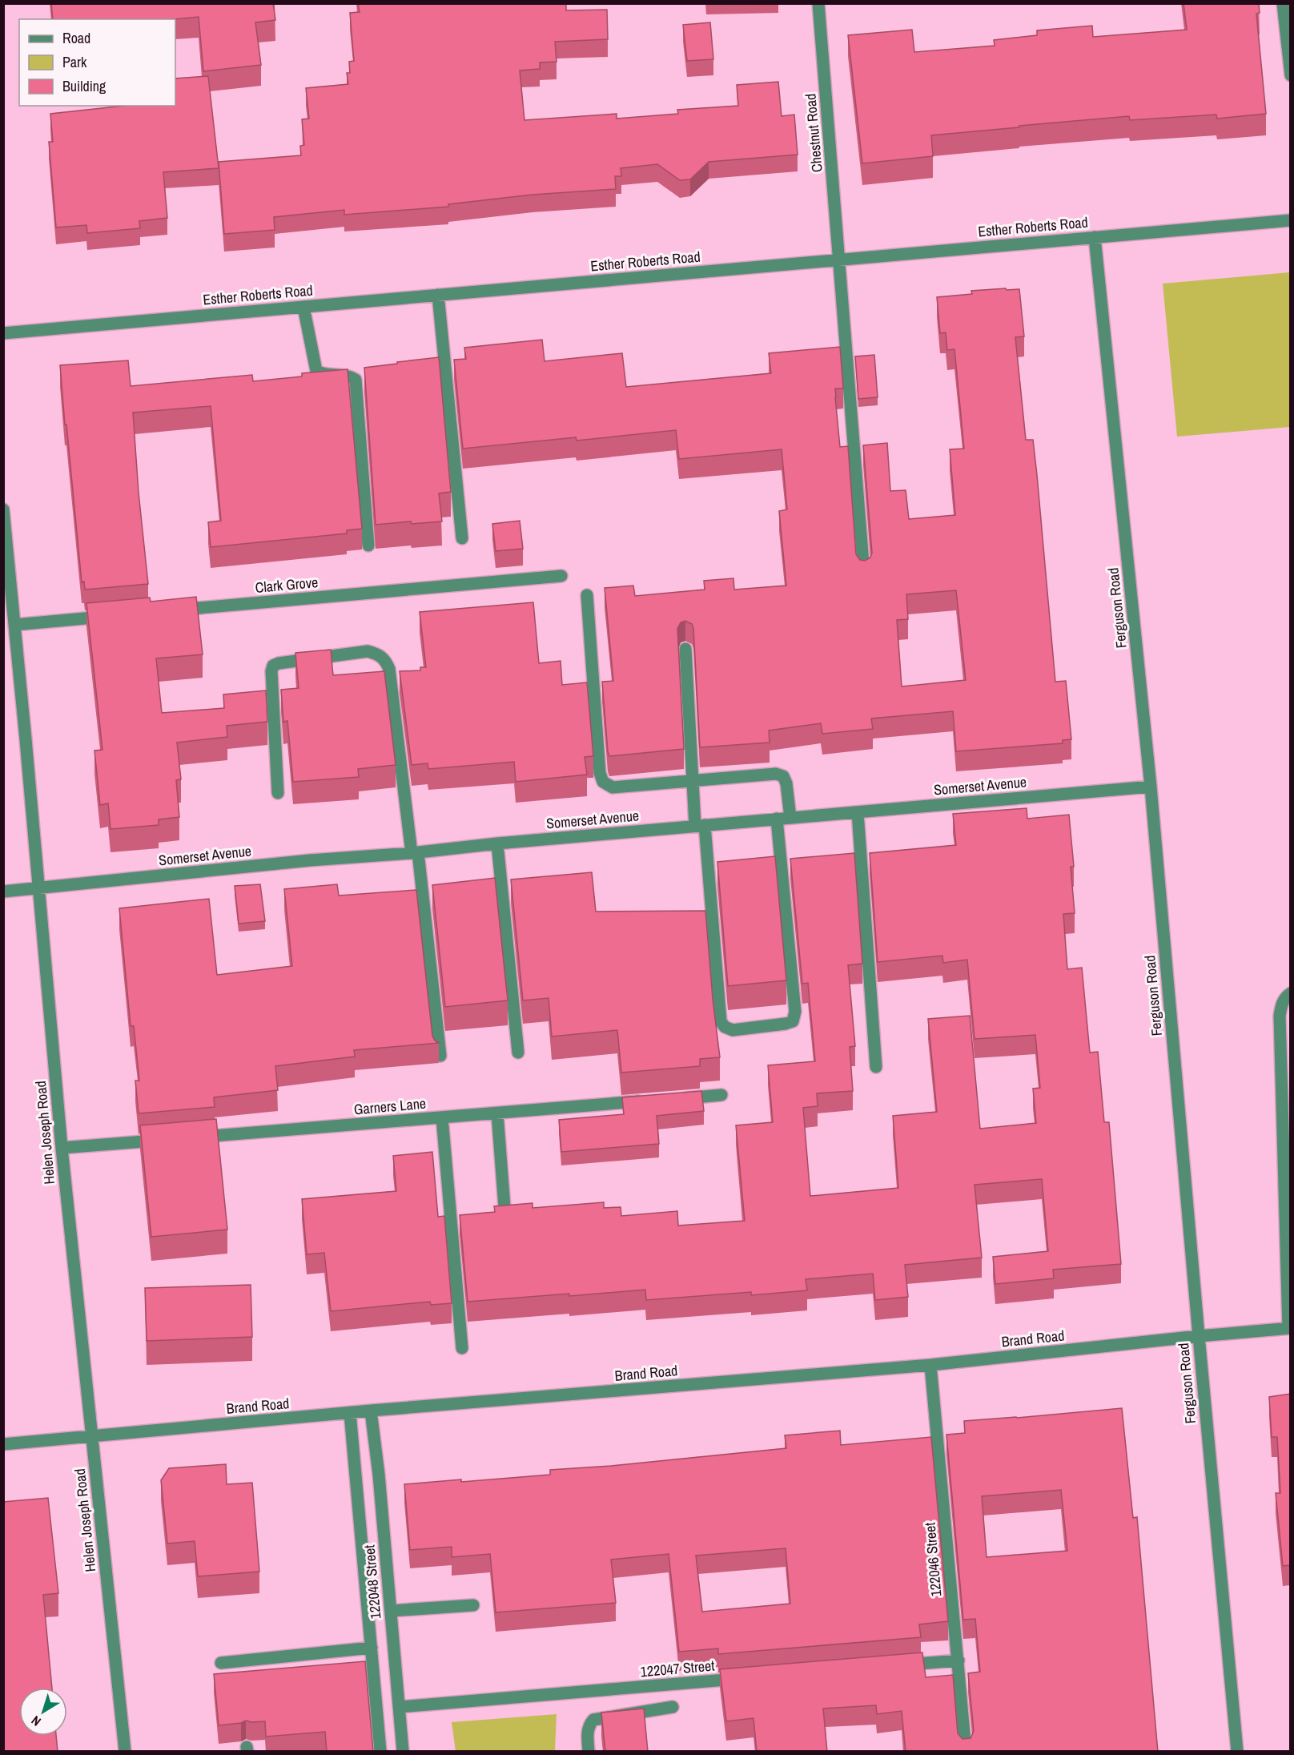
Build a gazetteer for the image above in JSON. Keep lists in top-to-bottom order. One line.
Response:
{"streets":{"street":["Chestnut Road","Esther Roberts Road","Clark Grove","Ferguson Road","Somerset Avenue","Garners Lane","Helen Joseph Road","Brand Road","122046 Street","122048 Street","122047 Street"]},"crossings":[["Chestnut Road","Esther Roberts Road"],["Esther Roberts Road","Ferguson Road"],["Ferguson Road","Somerset Avenue"],["Ferguson Road","Brand Road"],["Somerset Avenue","Helen Joseph Road"],["Helen Joseph Road","Brand Road"],["Brand Road","122046 Street"],["Brand Road","122048 Street"],["122048 Street","122047 Street"]],"legend":["Road","Park","Building"],"north":"bottom left"}
